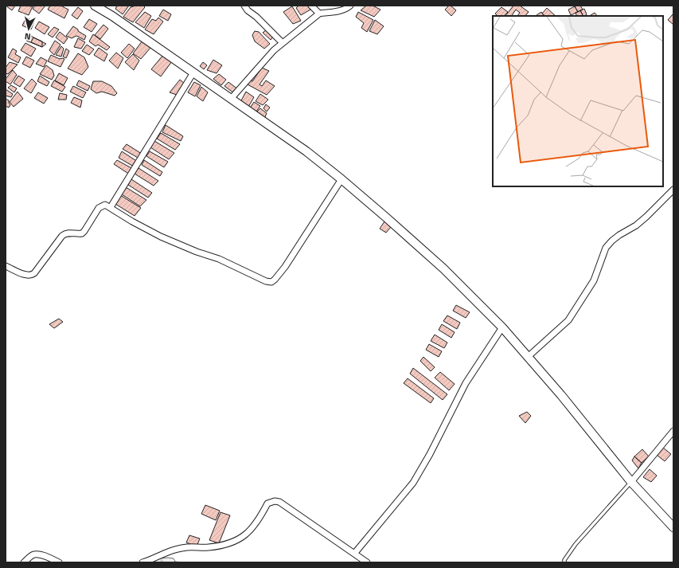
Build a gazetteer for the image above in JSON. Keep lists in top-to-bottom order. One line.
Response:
{"north":"bottom"}
